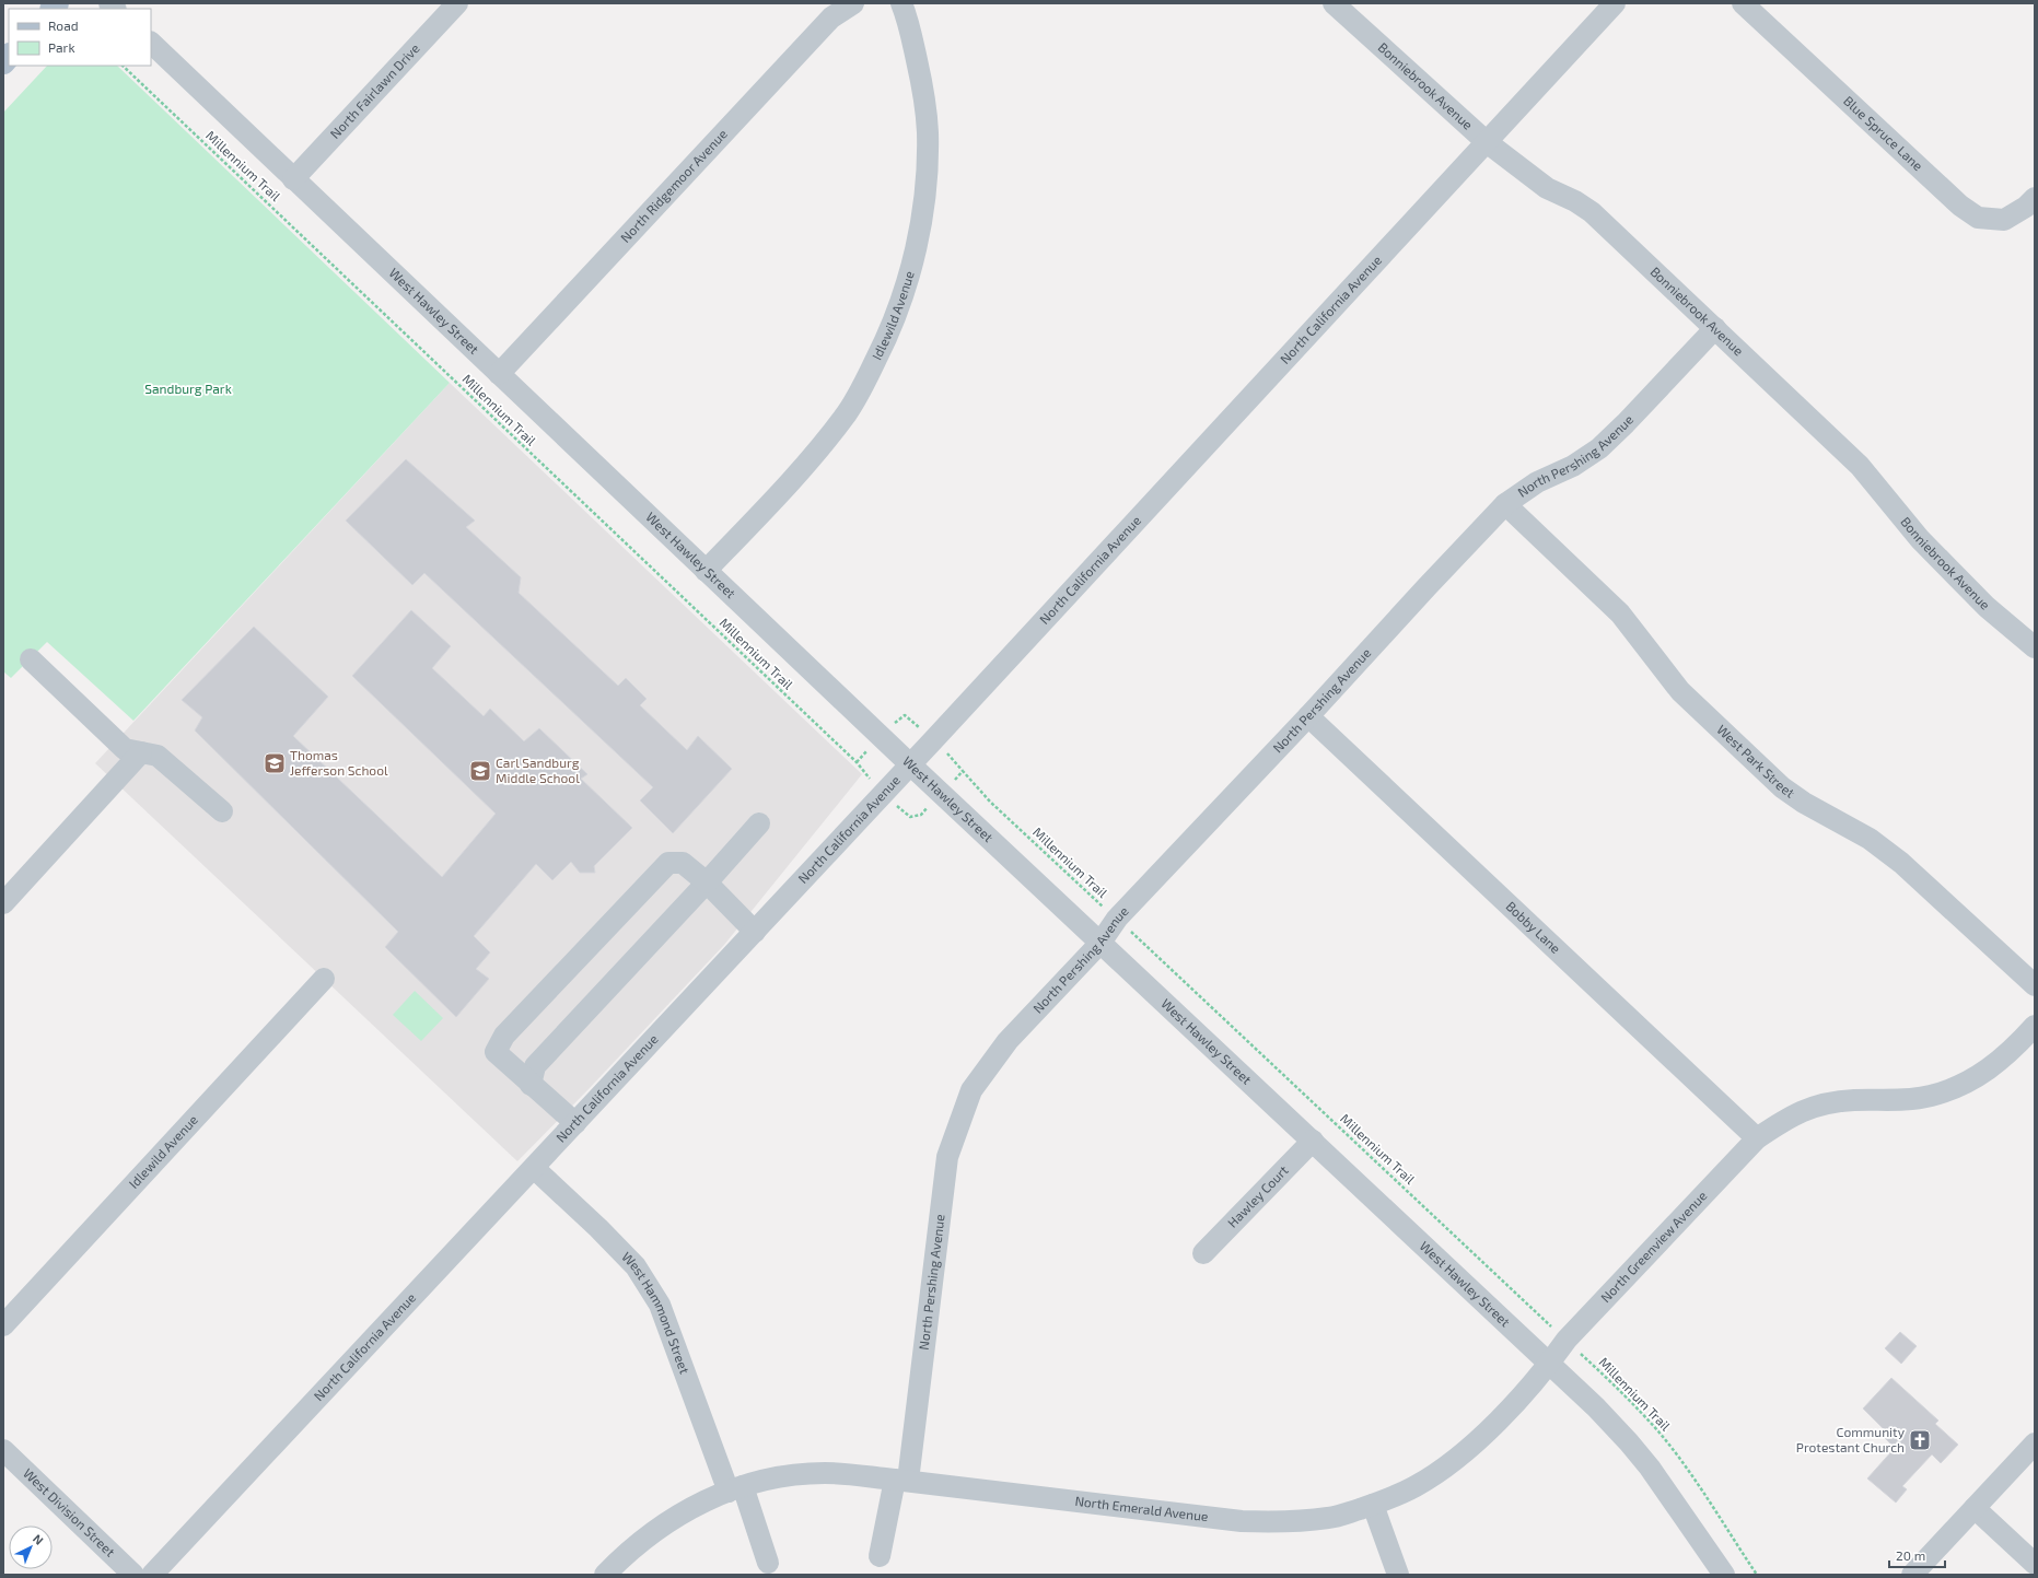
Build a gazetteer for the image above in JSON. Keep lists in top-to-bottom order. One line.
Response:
{"streets":{"street":["Bonniebrook Avenue","North Fairlawn Drive","Blue Spruce Lane","North Ridgemoor Avenue","North California Avenue","West Hawley Street","Idlewild Avenue","North Pershing Avenue","West Park Street","Bobby Lane","Hawley Court","North Greenview Avenue","West Hammond Street","North Emerald Avenue","West Division Street"],"path":["Millennium Trail"]},"crossings":[["Bonniebrook Avenue","North California Avenue"],["Bonniebrook Avenue","North Pershing Avenue"],["North Fairlawn Drive","West Hawley Street"],["Millennium Trail","North Pershing Avenue"],["Millennium Trail","North Greenview Avenue"],["North Ridgemoor Avenue","West Hawley Street"],["North California Avenue","West Hawley Street"],["North California Avenue","West Hammond Street"],["West Hawley Street","Idlewild Avenue"],["West Hawley Street","North Pershing Avenue"],["West Hawley Street","Hawley Court"],["West Hawley Street","North Greenview Avenue"],["North Pershing Avenue","West Park Street"],["North Pershing Avenue","Bobby Lane"],["North Pershing Avenue","North Emerald Avenue"],["Bobby Lane","North Greenview Avenue"],["North Greenview Avenue","North Emerald Avenue"]],"parks":["Sandburg Park"],"places":{"school or university":["Thomas Jefferson School","Carl Sandburg Middle School"],"church":["Community Protestant Church"]},"legend":["Road","Park"],"scale_bar":"20 m","north":"top right"}
